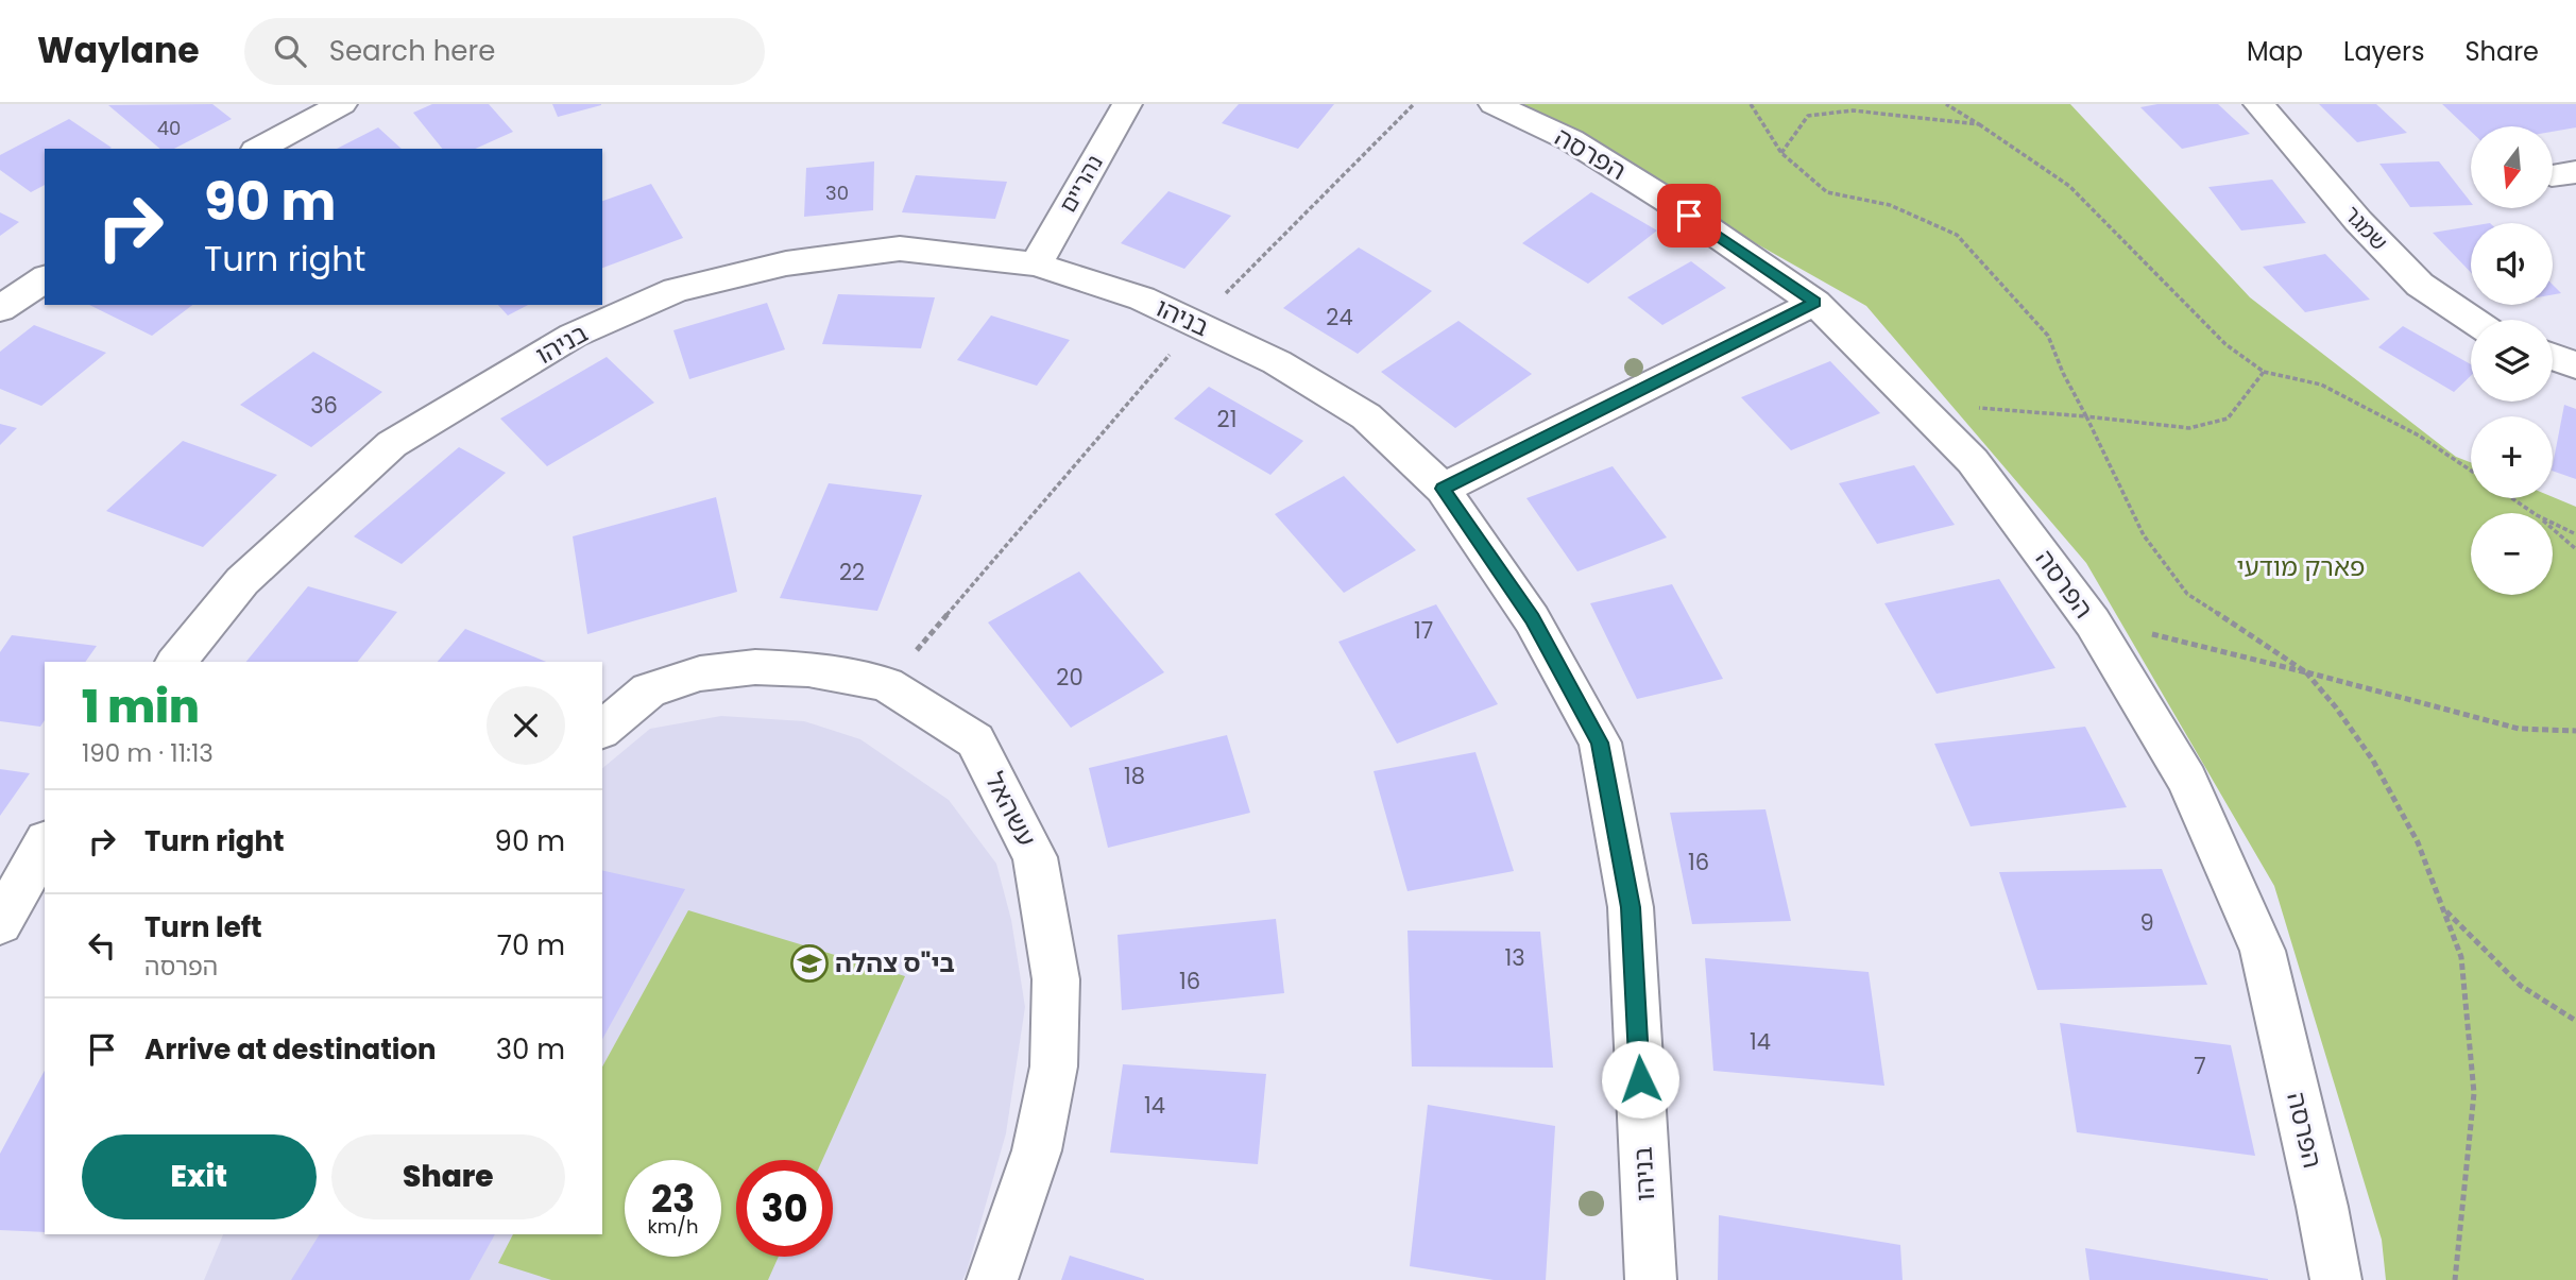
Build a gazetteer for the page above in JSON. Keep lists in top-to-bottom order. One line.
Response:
{"streets":{"street":["הפרסה","נהריים","שמגר","בניהו","עשהאל"]},"crossings":[["נהריים","בניהו"]],"parks":["פארק מודעי"],"places":{"school or university":["בי\"ס צהלה"]},"house_numbers":["40","30","24","36","21","22","17","20","18","16","9","13","16","14","7","14"],"north":"bottom","page":{"header":"Waylane","search":"Search here","nav":["Map","Layers","Share"],"map_buttons":["+","−"],"turn":["90 m","Turn right"],"heading":["1 min","190 m · 11:13"],"list":[{"name":"Turn right","value":"90 m"},{"name":"Turn left","note":"הפרסה","value":"70 m"},{"name":"Arrive at destination","value":"30 m"}],"buttons":["Exit","Share"],"speed":"23 km/h","limit":"30"}}
